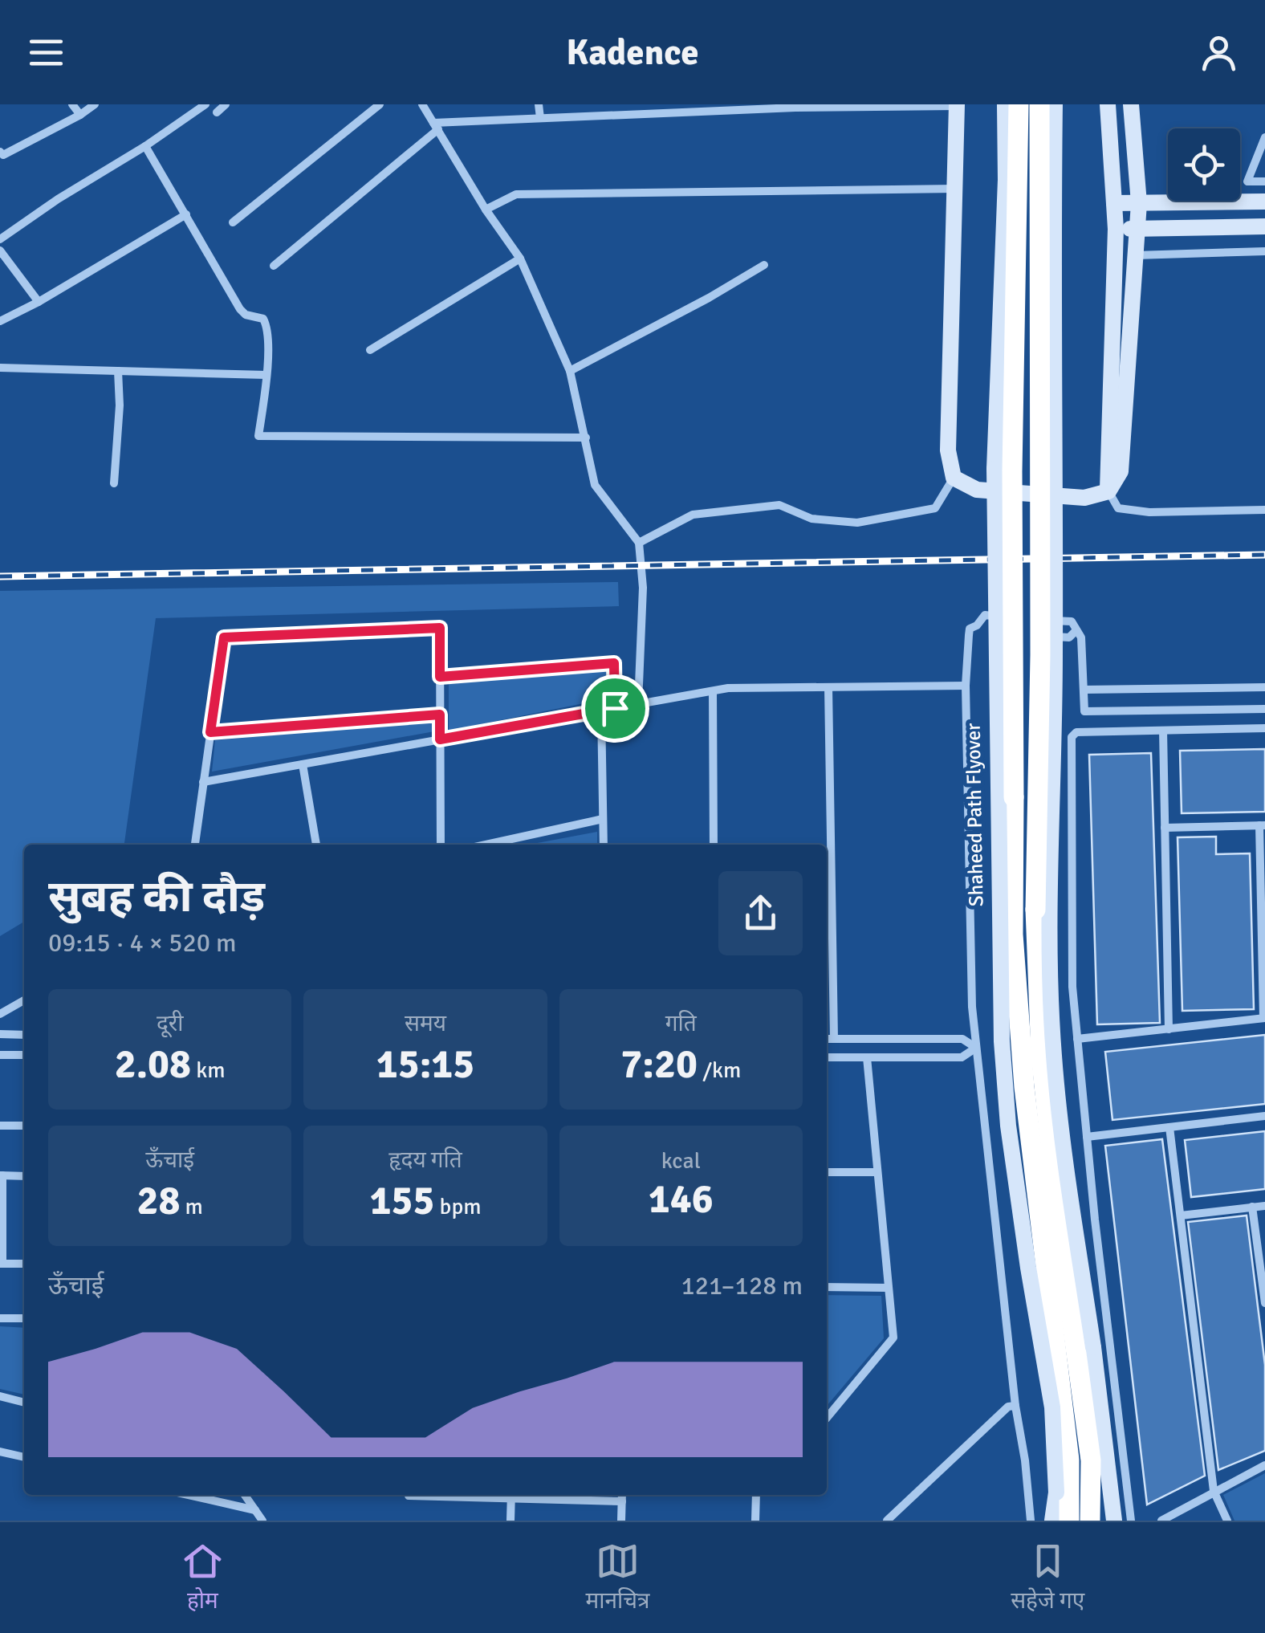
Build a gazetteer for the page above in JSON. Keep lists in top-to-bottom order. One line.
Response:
{"streets":{"highway":["Shaheed Path Flyover"]},"page":{"header":"Kadence","heading":["सुबह की दौड़","09:15 · 4 × 520 m"],"stats":[["दूरी","2.08 km"],["समय","15:15"],["गति","7:20 /km"],["ऊँचाई","28 m"],["हृदय गति","155 bpm"],["kcal","146"]],"chart":["ऊँचाई","121–128 m"],"tabs":["होम","मानचित्र","सहेजे गए"]}}
